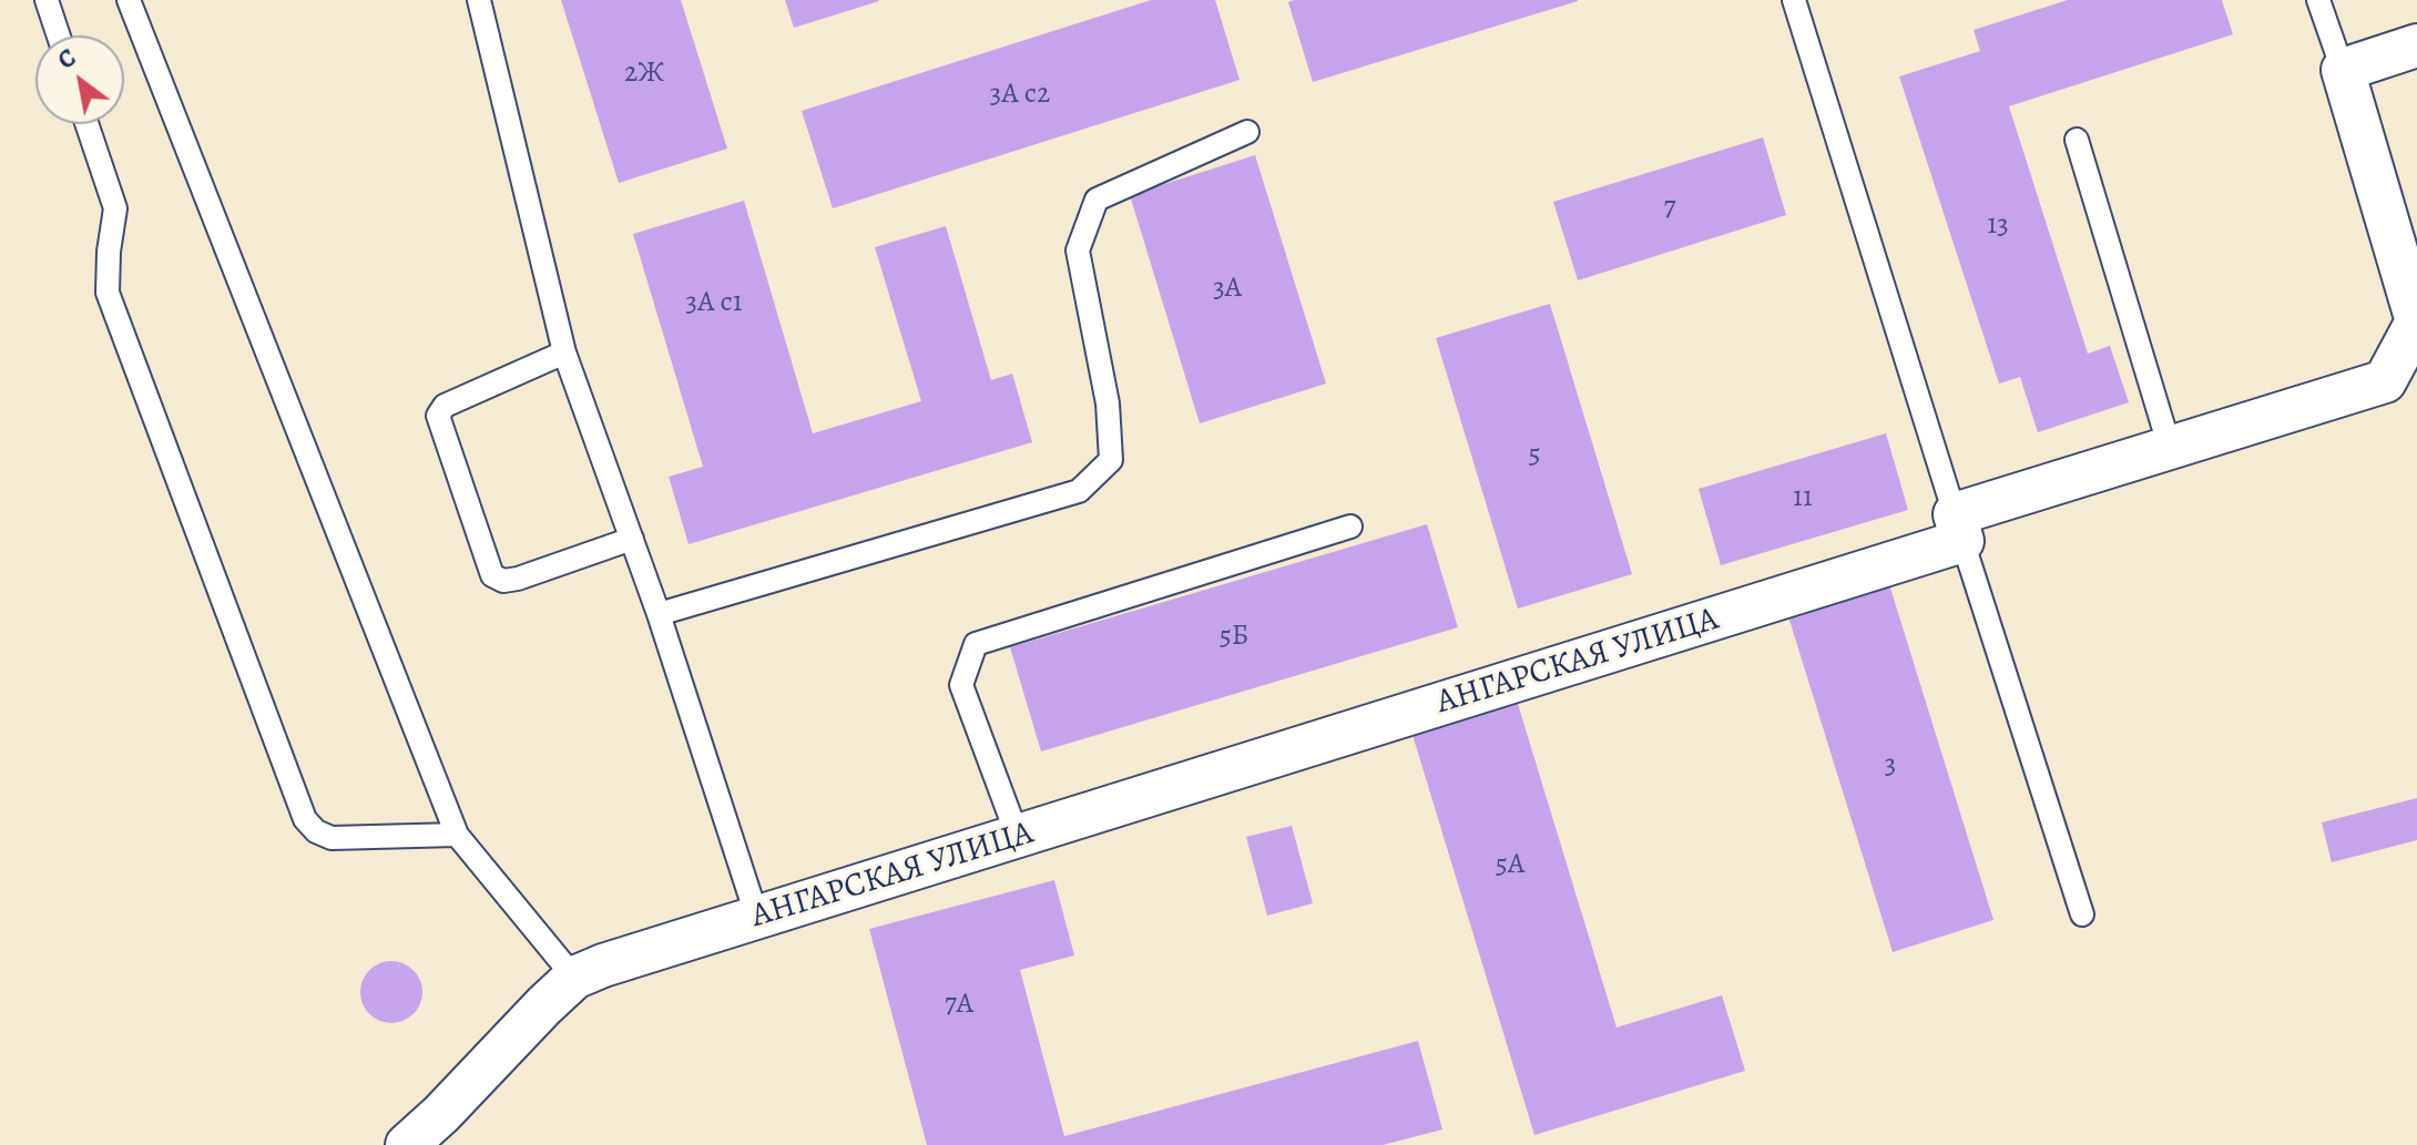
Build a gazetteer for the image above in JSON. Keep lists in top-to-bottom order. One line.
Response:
{"streets":{"street":["АНГАРСКАЯ УЛИЦА"]},"house_numbers":["2Ж","3А с2","7","13","3А","3А с1","5","11","5Б","3","5А","7А"],"north":"top left"}
